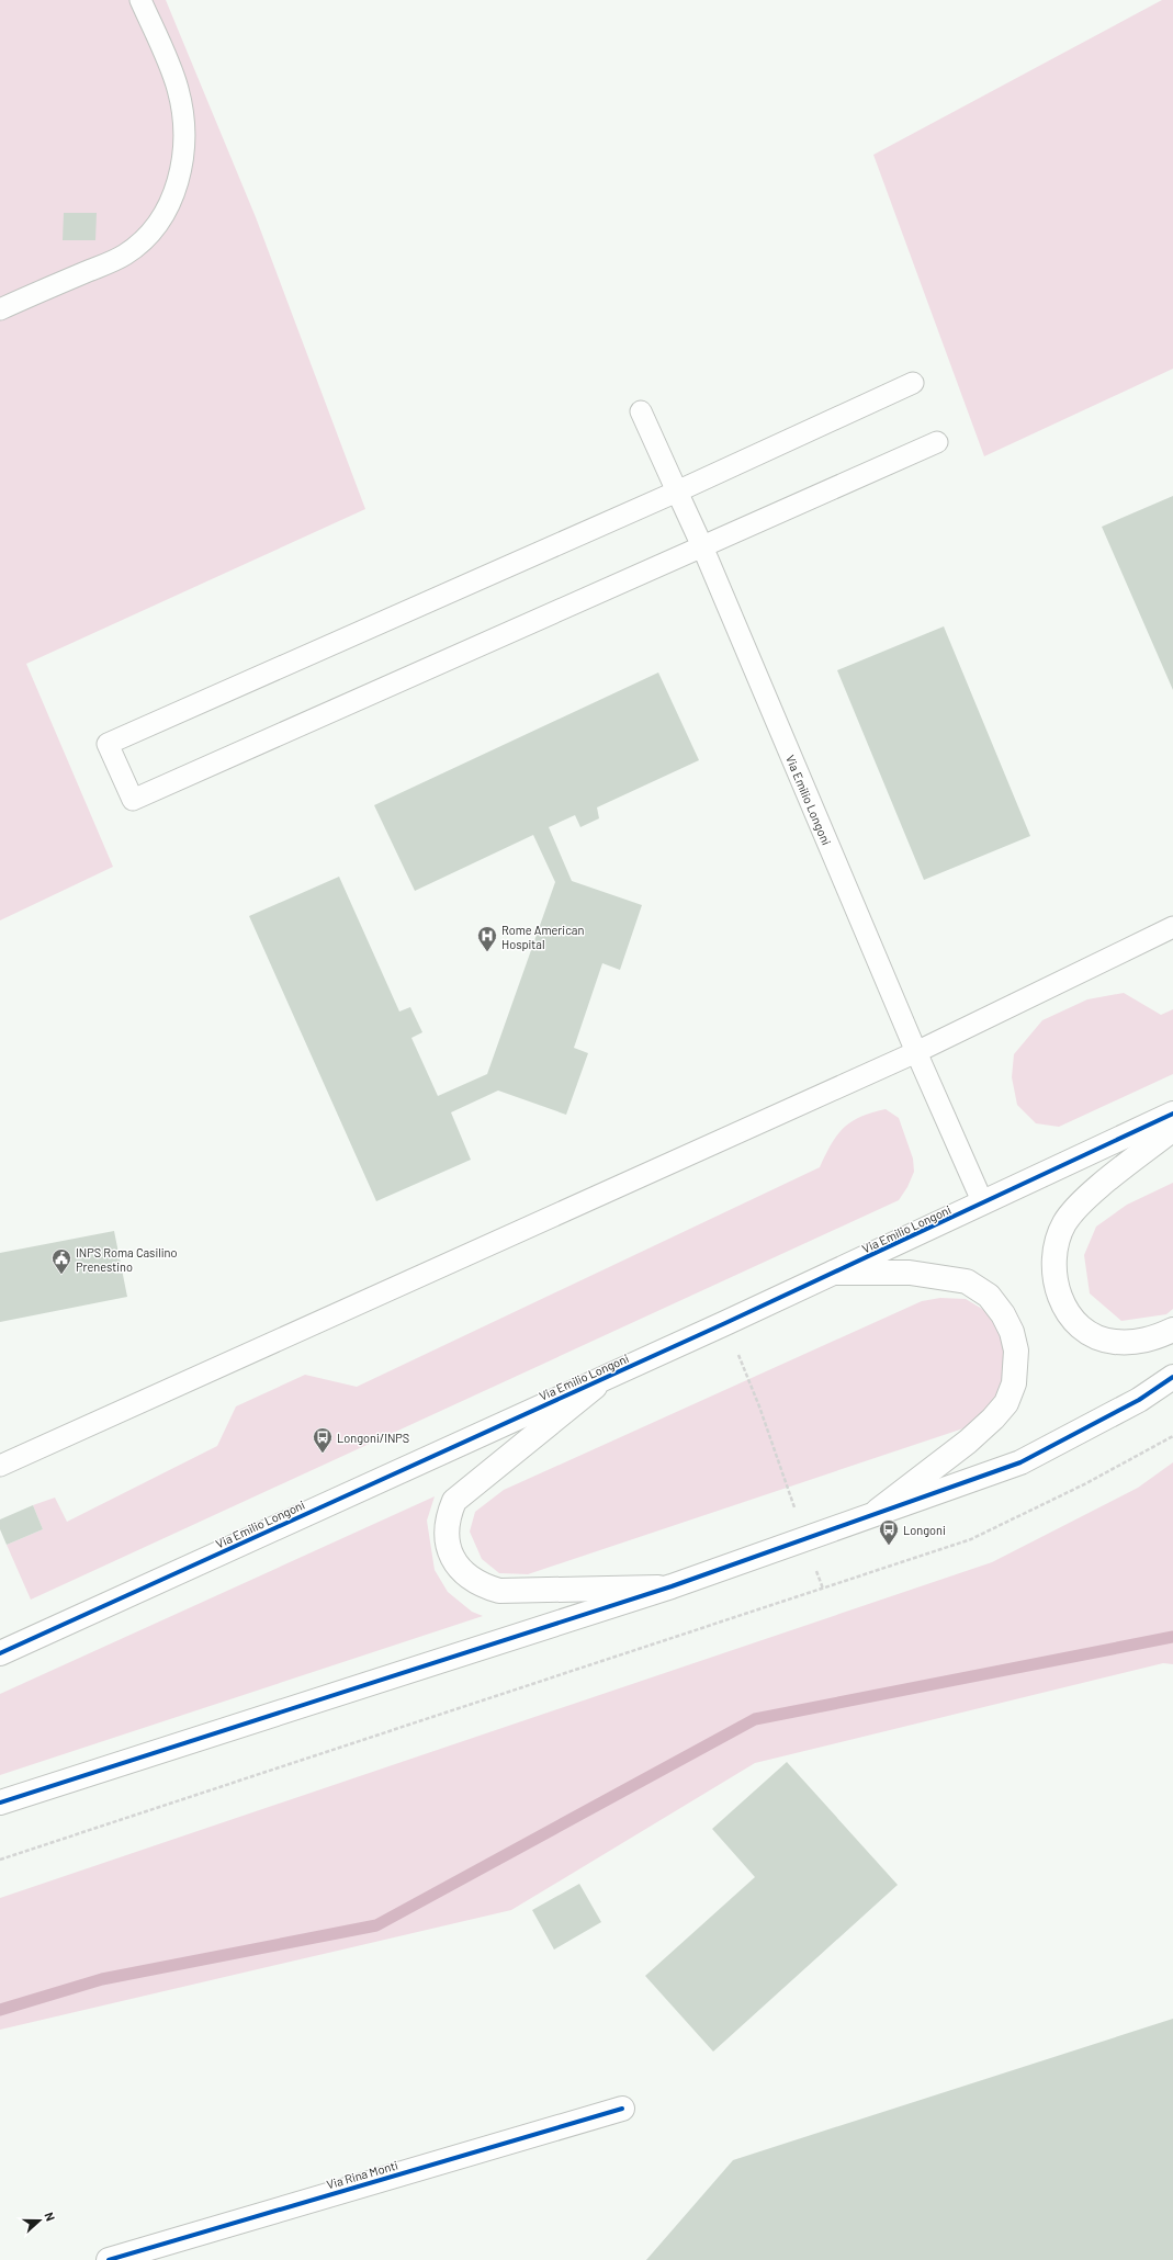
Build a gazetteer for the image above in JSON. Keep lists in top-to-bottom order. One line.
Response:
{"streets":{"street":["Via Emilio Longoni","Via Rina Monti"]},"places":{"hospital":["Rome American Hospital"],"public building":["INPS Roma Casilino Prenestino"],"bus stop":["Longoni/INPS","Longoni"]},"north":"right"}
